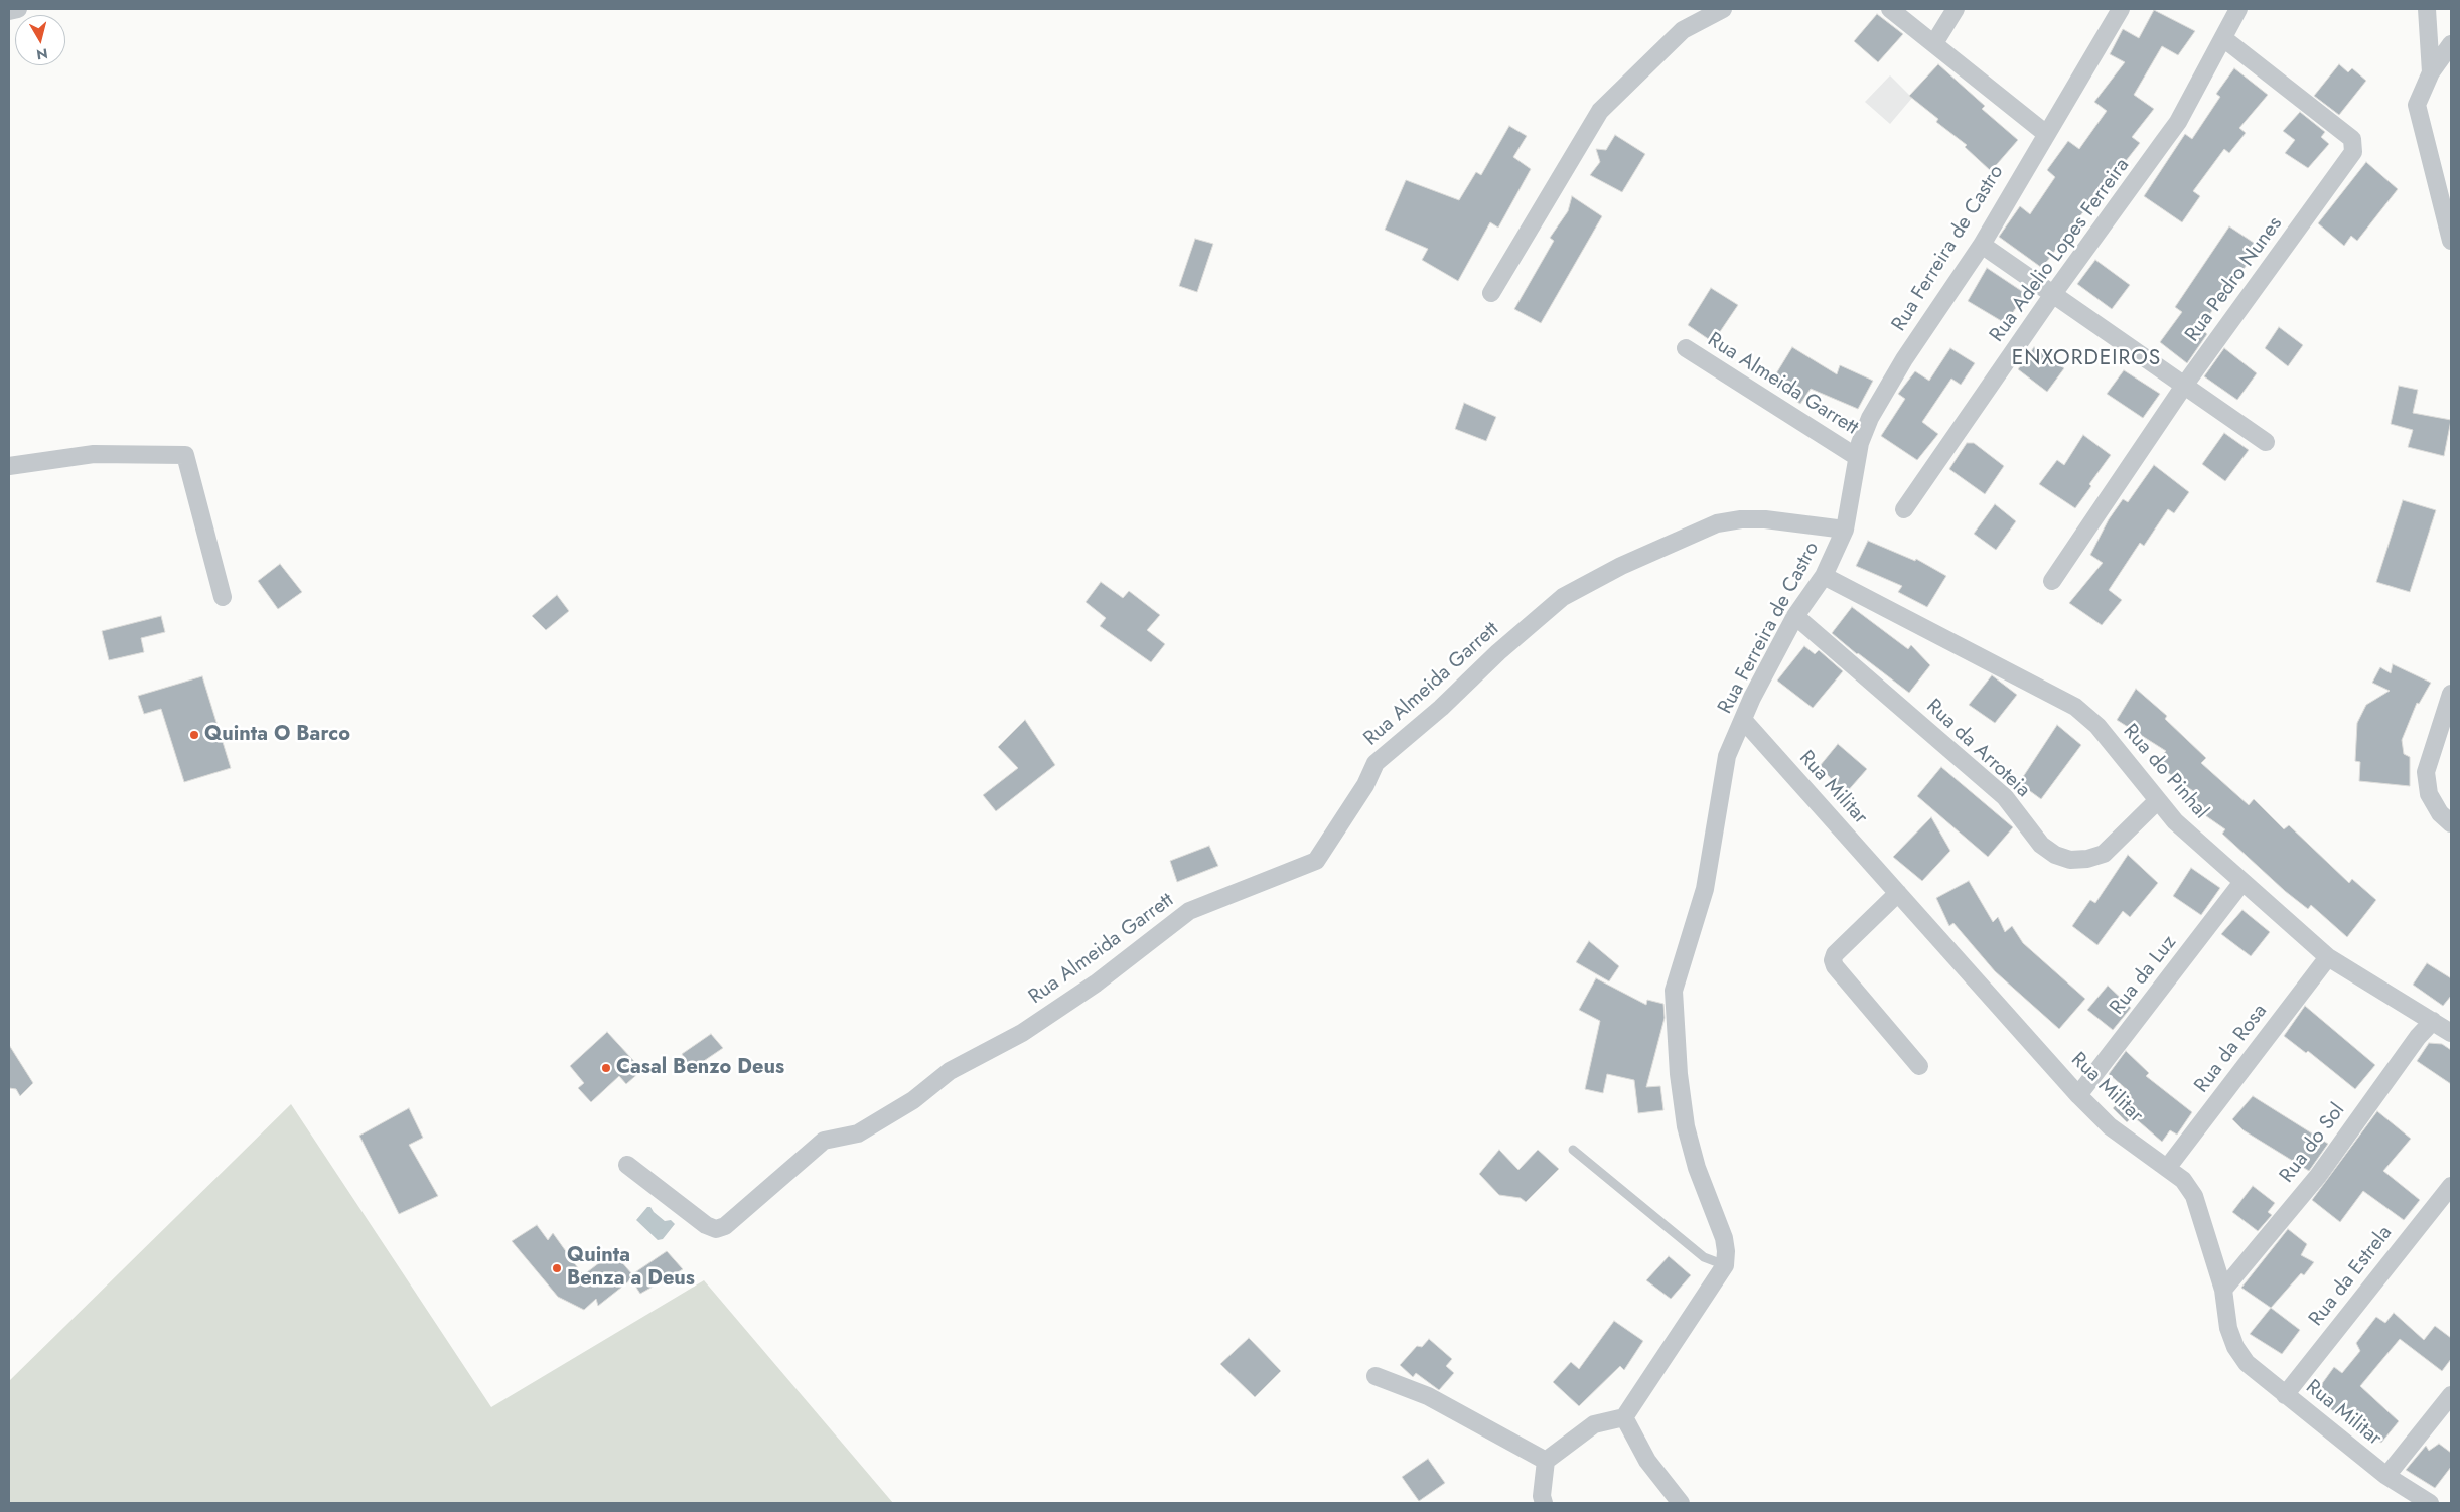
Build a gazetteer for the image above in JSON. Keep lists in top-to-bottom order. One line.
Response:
{"streets":{"street":["Rua Ferreira de Castro","Rua Adelio Lopes Ferreira","Rua Pedro Nunes","Rua Almeida Garrett","Rua da Arroteia","Rua do Pinhal","Rua Militar","Rua da Luz","Rua da Rosa","Rua do Sol","Rua da Estrela"]},"crossings":[["Rua Ferreira de Castro","Rua Almeida Garrett"],["Rua Ferreira de Castro","Rua da Arroteia"],["Rua Ferreira de Castro","Rua do Pinhal"],["Rua Ferreira de Castro","Rua Militar"],["Rua Adelio Lopes Ferreira","Rua Pedro Nunes"],["Rua da Arroteia","Rua do Pinhal"],["Rua do Pinhal","Rua da Luz"],["Rua do Pinhal","Rua da Rosa"],["Rua do Pinhal","Rua do Sol"],["Rua Militar","Rua da Luz"],["Rua Militar","Rua da Rosa"],["Rua Militar","Rua do Sol"],["Rua Militar","Rua da Estrela"]],"districts":["ENXORDEIROS"],"places":["Quinta O Barco","Casal Benzo Deus","Quinta Benza a Deus"],"north":"bottom"}
